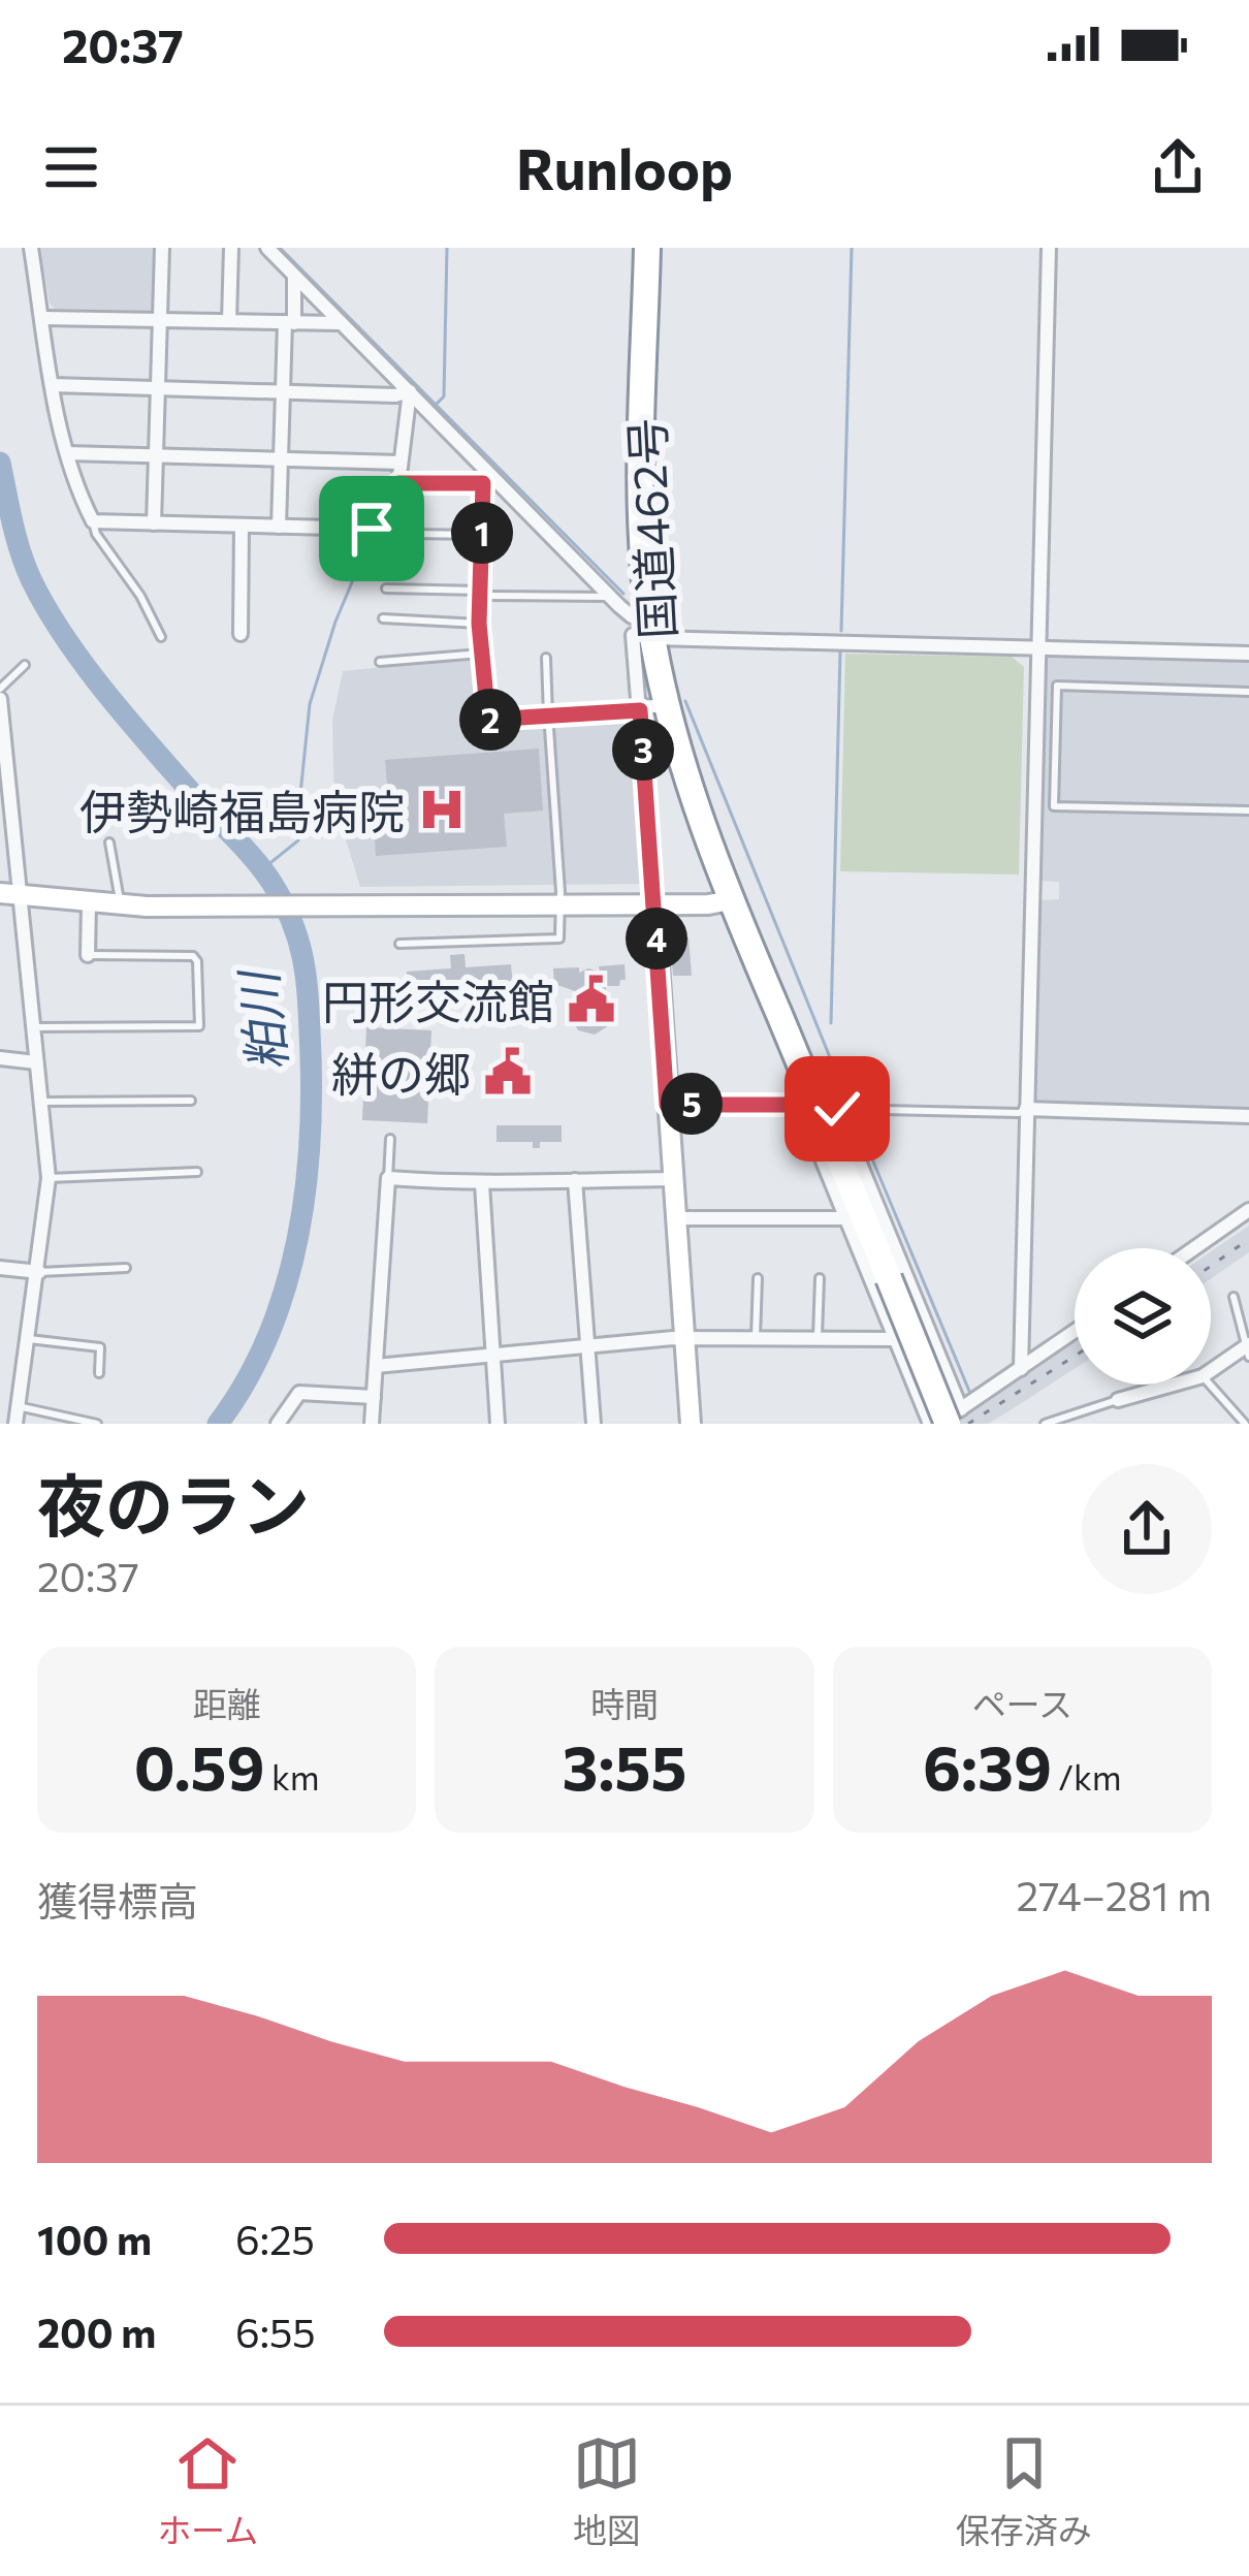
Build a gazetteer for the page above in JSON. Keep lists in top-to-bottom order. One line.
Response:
{"streets":{"highway":["国道462号"]},"water":["粕川"],"places":{"hospital":["伊勢崎福島病院"],"public building":["円形交流館","絣の郷"]},"page":{"status":"20:37","header":"Runloop","pins":["1","2","3","4","5"],"heading":["夜のラン","20:37"],"stats":[["距離","0.59 km"],["時間","3:55"],["ペース","6:39 /km"]],"chart":["獲得標高","274–281 m"],"list":[{"name":"100 m","note":"6:25"},{"name":"200 m","note":"6:55"}],"tabs":["ホーム","地図","保存済み"]}}
